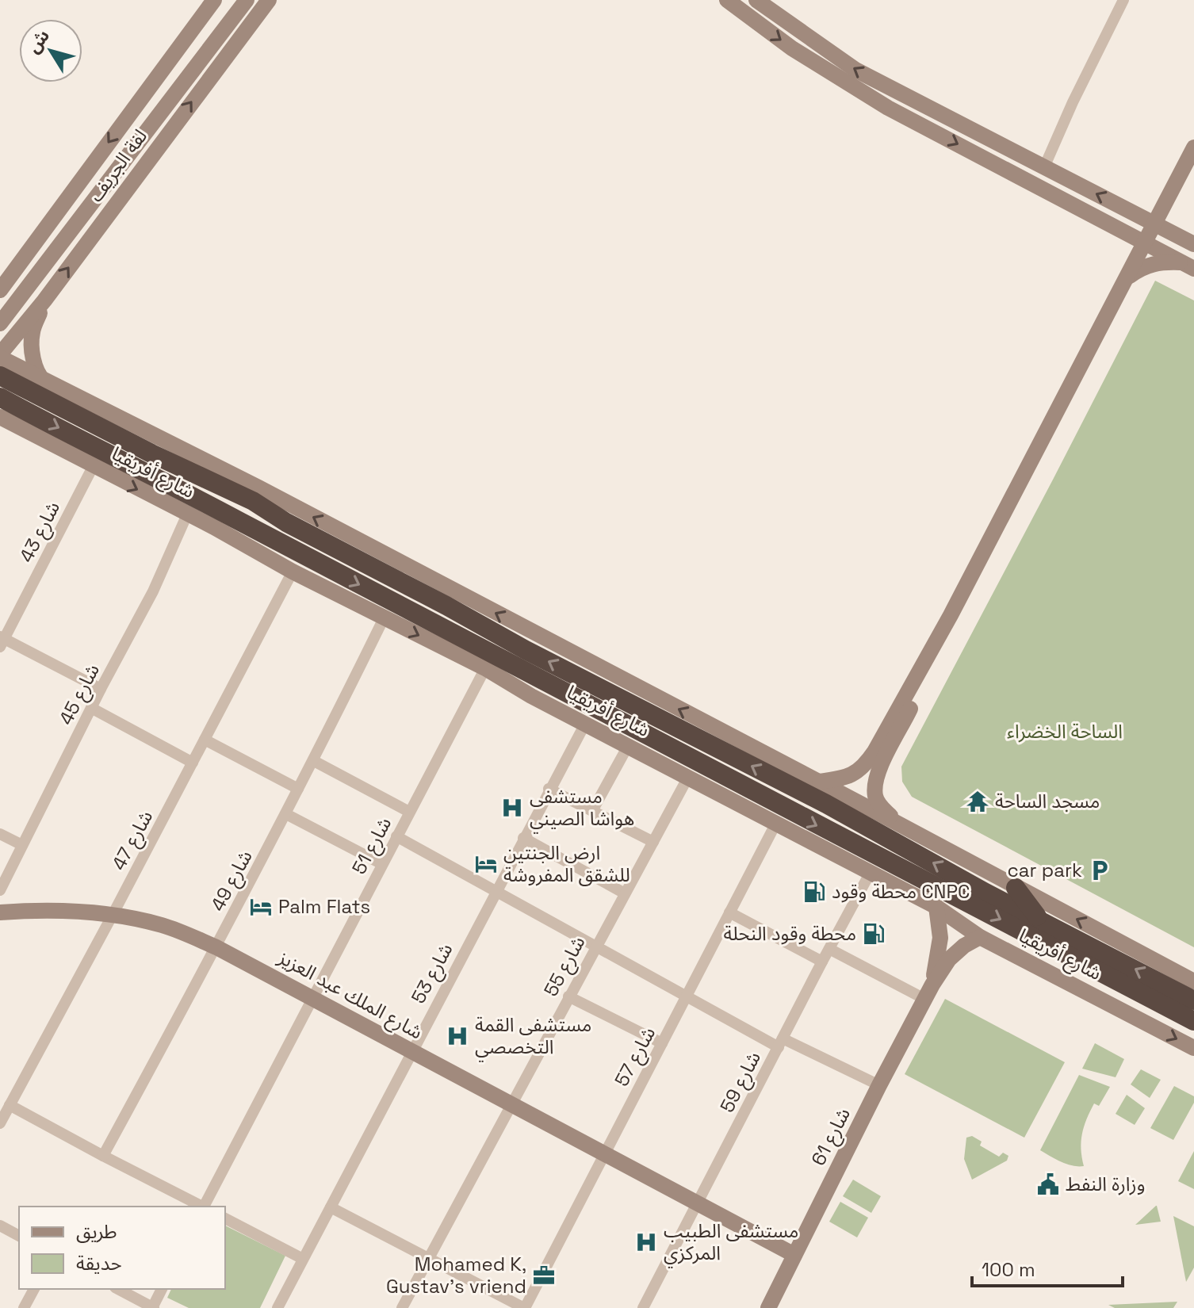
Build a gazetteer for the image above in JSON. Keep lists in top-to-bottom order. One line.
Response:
{"streets":{"highway":["شارع أفريقيا"],"street":["لفة الجريف","شارع 43","شارع 45","شارع 47","شارع 51","شارع 49","شارع 55","شارع 53","شارع الملك عبد العزيز","شارع 57","شارع 59","شارع 61"]},"crossings":[["لفة الجريف","شارع أفريقيا"],["شارع أفريقيا","شارع 43"],["شارع أفريقيا","شارع 45"],["شارع أفريقيا","شارع 47"],["شارع أفريقيا","شارع 51"],["شارع أفريقيا","شارع 49"],["شارع أفريقيا","شارع 55"],["شارع أفريقيا","شارع 53"],["شارع أفريقيا","شارع 57"],["شارع أفريقيا","شارع 59"],["شارع 47","شارع الملك عبد العزيز"],["شارع 51","شارع الملك عبد العزيز"],["شارع 49","شارع الملك عبد العزيز"],["شارع 55","شارع الملك عبد العزيز"],["شارع 53","شارع الملك عبد العزيز"],["شارع الملك عبد العزيز","شارع 57"],["شارع الملك عبد العزيز","شارع 59"],["شارع الملك عبد العزيز","شارع 61"]],"parks":["الساحة الخضراء"],"places":{"temple":["مسجد الساحة"],"hospital":["مستشفى هواشا الصيني","مستشفى القمة التخصصي","مستشفى الطبيب المركزي"],"hotel":["ارض الجنتين للشقق المفروشة","Palm Flats"],"parking":["car park"],"fuel station":["محطة وقود CNPC","محطة وقود النحلة"],"public building":["وزارة النفط"],"office":["Mohamed K, Gustav’s vriend"]},"legend":["طريق","حديقة"],"scale_bar":"100 m","north":"top left"}
